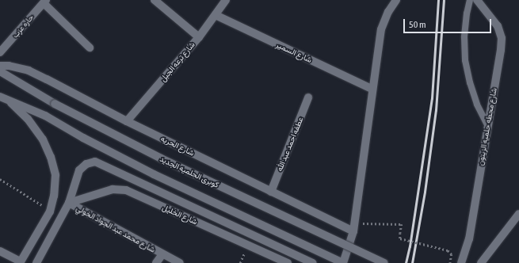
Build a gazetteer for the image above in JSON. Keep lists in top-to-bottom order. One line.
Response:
{"streets":{"street":["حاره عزب","شارع السمير","شارع ترعه الجبل","شارع محطه حلميه الزيتون","عطفه احمد عبد الله","شارع الحريه","كوبرى الحلميه الجديد","شارع الخليل","شارع محمد عبد الجواد الخولي"]},"crossings":[["شارع السمير","شارع ترعه الجبل"],["شارع ترعه الجبل","شارع الحريه"],["عطفه احمد عبد الله","شارع الحريه"],["شارع الخليل","شارع محمد عبد الجواد الخولي"]],"scale_bar":"50 m"}
